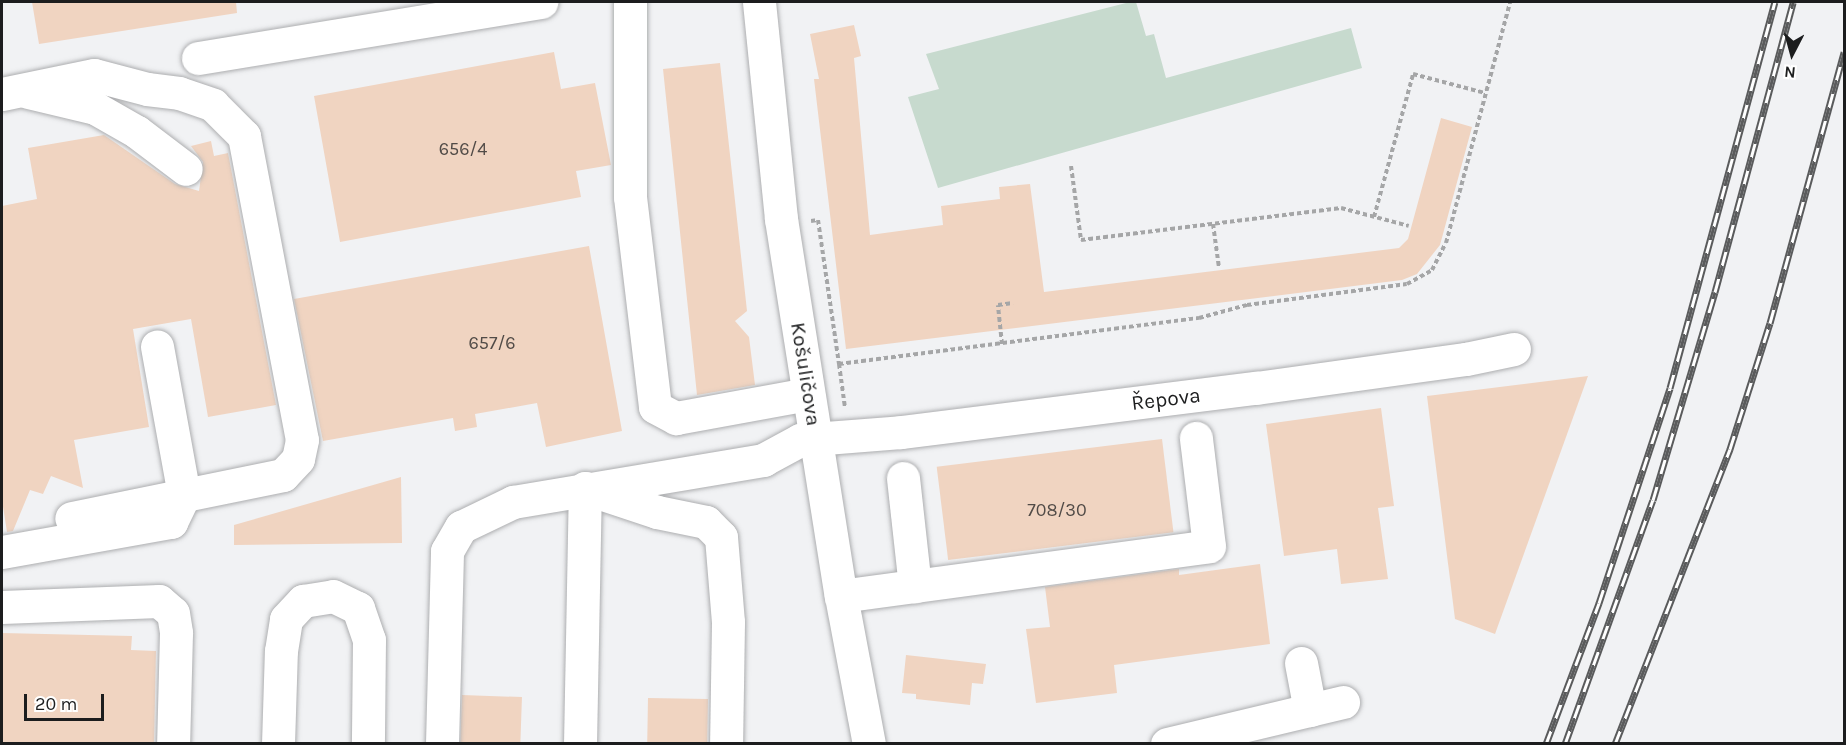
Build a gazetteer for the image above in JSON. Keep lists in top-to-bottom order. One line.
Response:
{"streets":{"street":["Košuličova","Řepova"]},"crossings":[["Košuličova","Řepova"]],"house_numbers":["656/4","657/6","708/30"],"scale_bar":"20 m","north":"bottom"}
